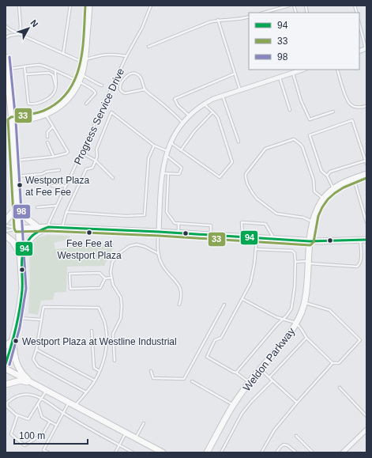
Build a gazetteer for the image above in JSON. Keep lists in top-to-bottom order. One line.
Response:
{"streets":{"street":["Weldon Parkway"],"lane":["Progress Service Drive"]},"places":["Westport Plaza at Fee Fee","Fee Fee at Westport Plaza","Westport Plaza at Westline Industrial"],"lines":["transit line 33","transit line 98","transit line 94"],"legend":["94","33","98"],"scale_bar":"100 m","north":"top right"}
